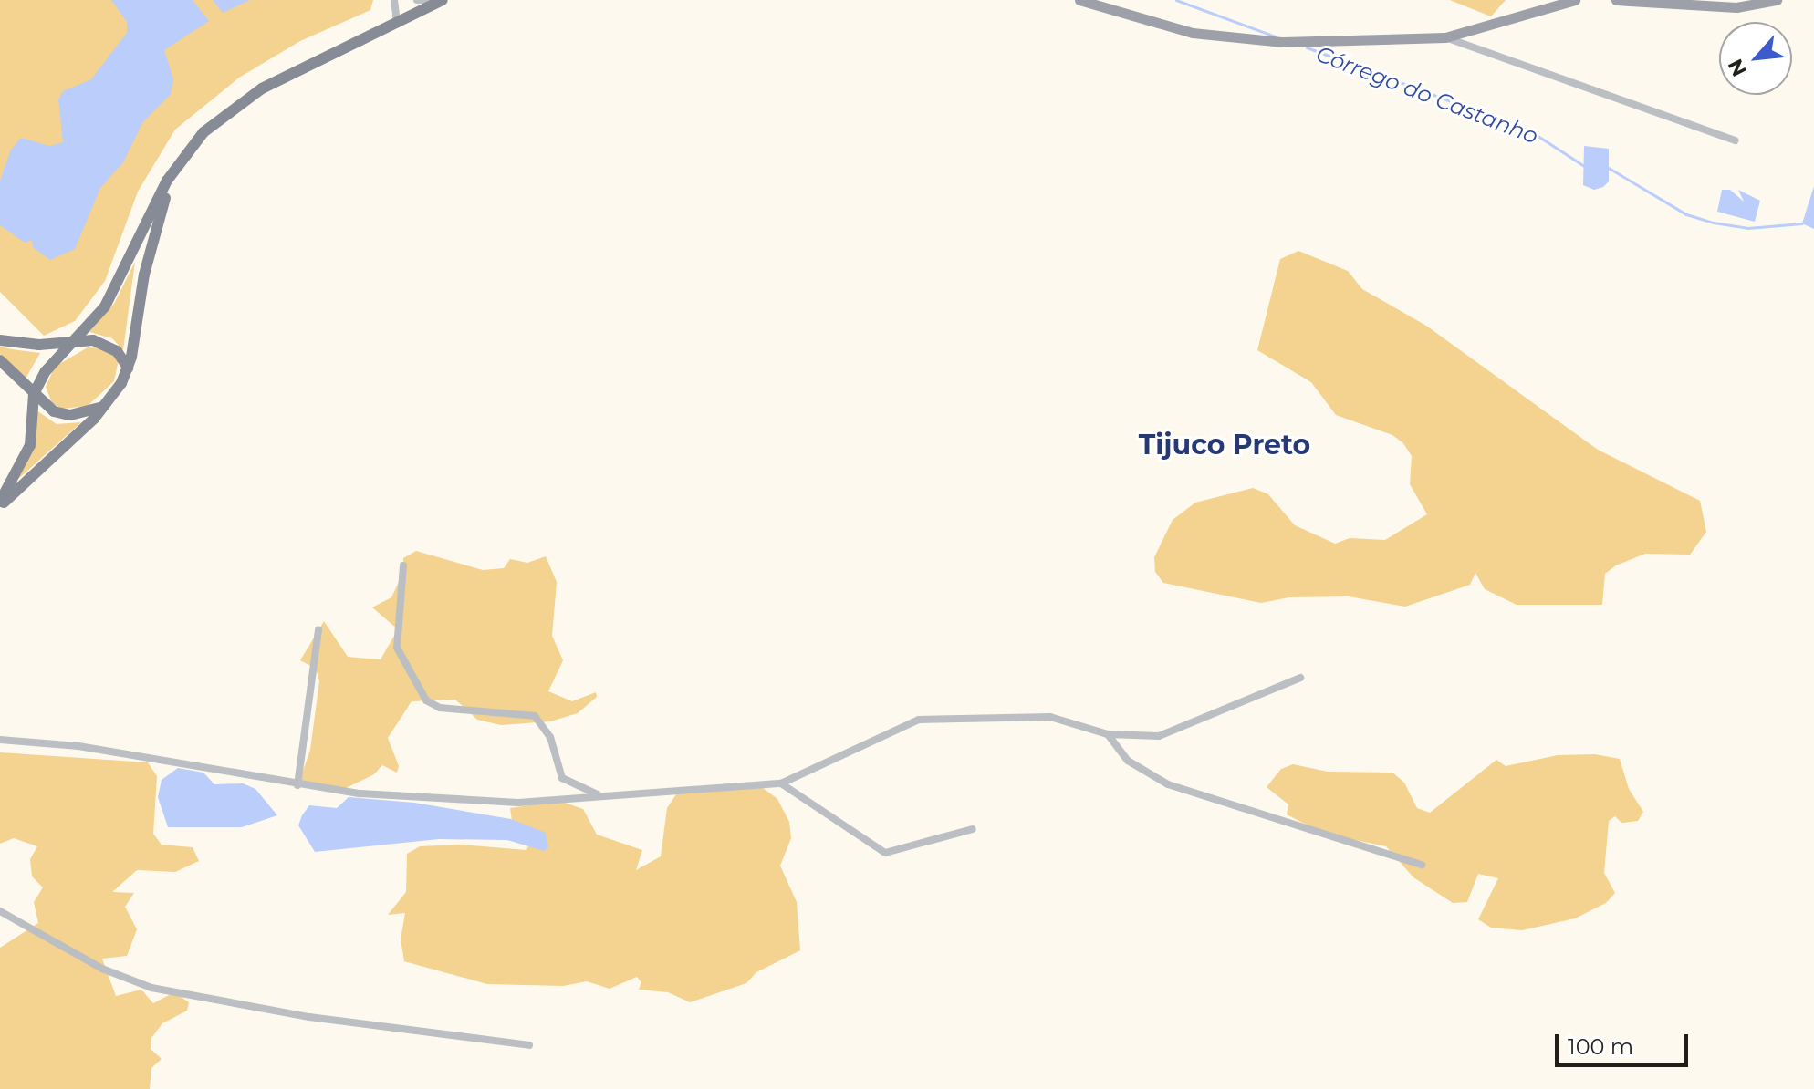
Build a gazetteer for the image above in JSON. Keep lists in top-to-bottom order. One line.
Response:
{"districts":["Tijuco Preto"],"water":["Córrego do Castanho"],"scale_bar":"100 m","north":"bottom left"}
